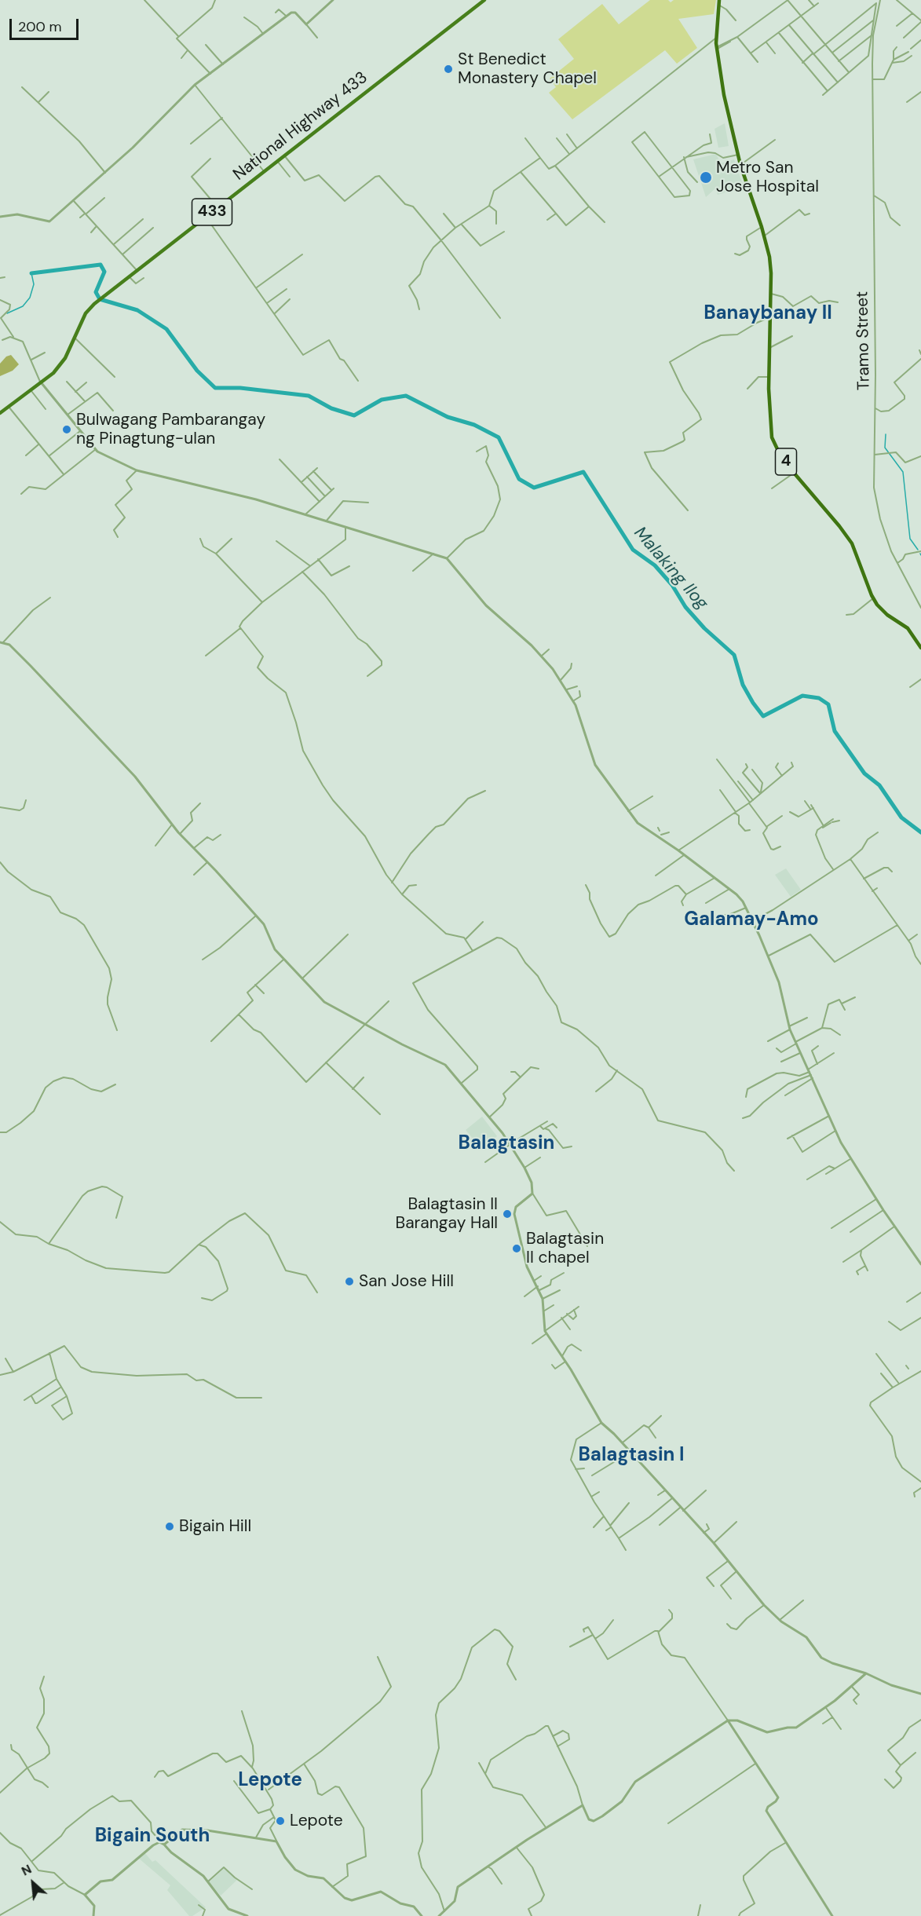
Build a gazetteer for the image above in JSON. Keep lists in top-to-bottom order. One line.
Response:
{"streets":{"highway":["4"],"main road":["National Highway 433","433"],"street":["Tramo Street"]},"districts":["Banaybanay II","Galamay-Amo","Balagtasin","Balagtasin I","Lepote","Bigain South"],"water":["Malaking Ilog"],"places":["St Benedict Monastery Chapel","Metro San Jose Hospital","Bulwagang Pambarangay ng Pinagtung-ulan","Balagtasin II Barangay Hall","Balagtasin II chapel","San Jose Hill","Bigain Hill","Lepote"],"scale_bar":"200 m","north":"top left"}
